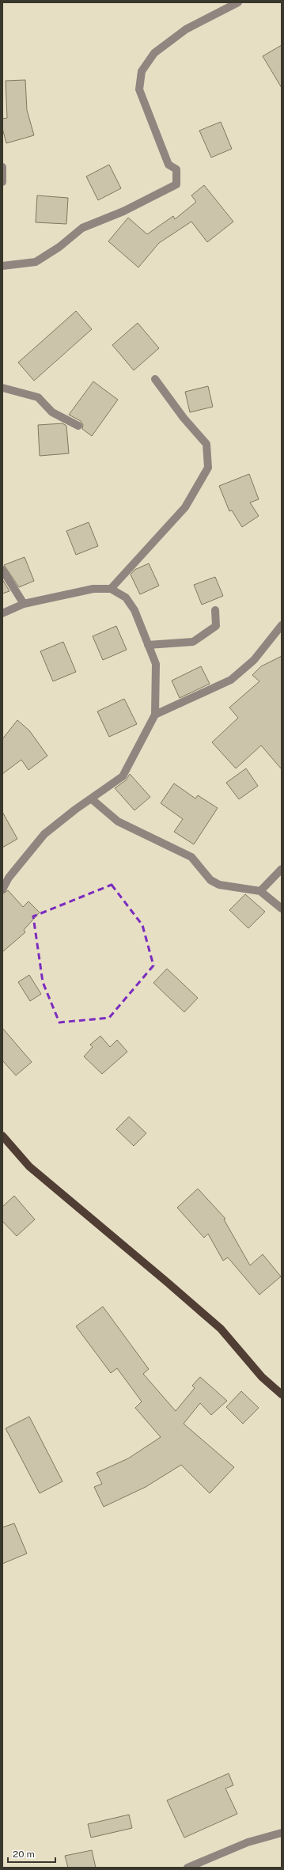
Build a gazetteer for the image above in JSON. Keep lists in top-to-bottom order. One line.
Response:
{"scale_bar":"20 m"}
